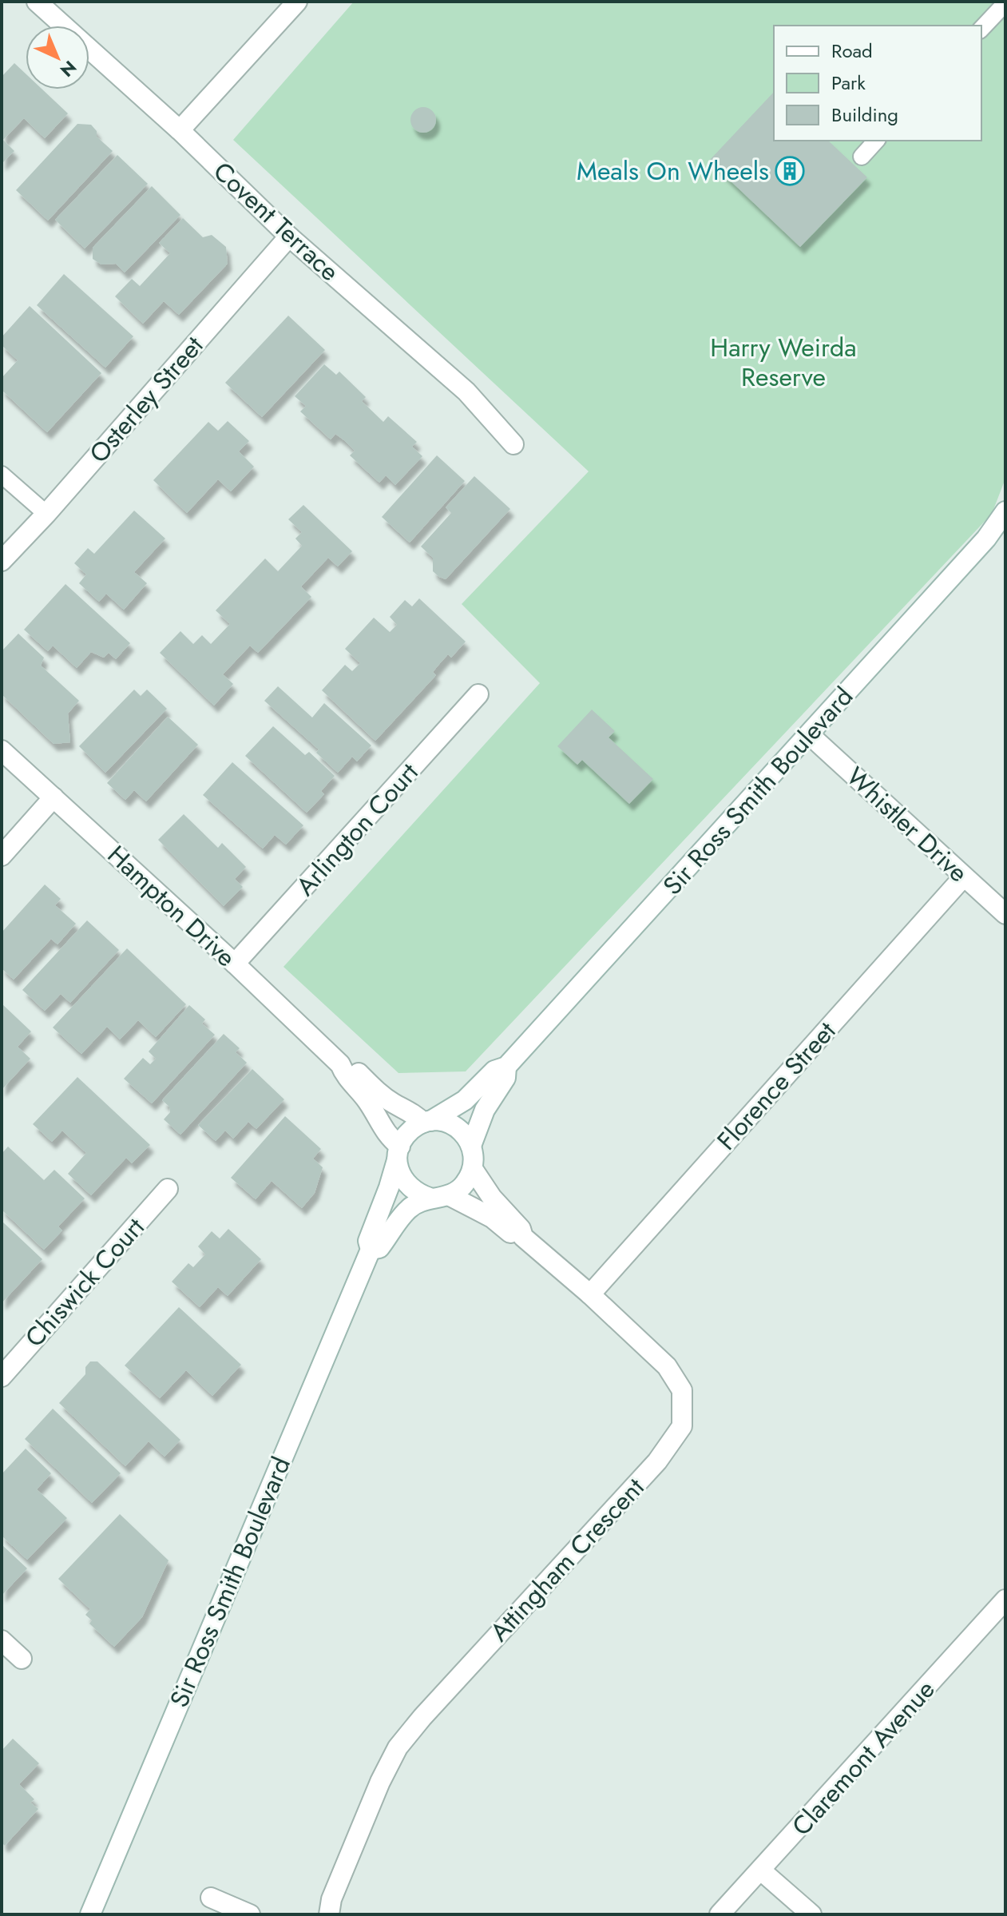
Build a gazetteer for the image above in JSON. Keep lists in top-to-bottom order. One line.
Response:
{"streets":{"street":["Covent Terrace","Osterley Street","Sir Ross Smith Boulevard","Whistler Drive","Arlington Court","Hampton Drive","Florence Street","Chiswick Court","Attingham Crescent","Claremont Avenue"]},"crossings":[["Covent Terrace","Osterley Street"],["Sir Ross Smith Boulevard","Whistler Drive"],["Sir Ross Smith Boulevard","Hampton Drive"],["Sir Ross Smith Boulevard","Attingham Crescent"],["Whistler Drive","Florence Street"],["Arlington Court","Hampton Drive"],["Hampton Drive","Attingham Crescent"],["Florence Street","Attingham Crescent"]],"parks":["Harry Weirda Reserve"],"places":{"building":["Meals On Wheels"]},"legend":["Road","Park","Building"],"north":"bottom right"}
